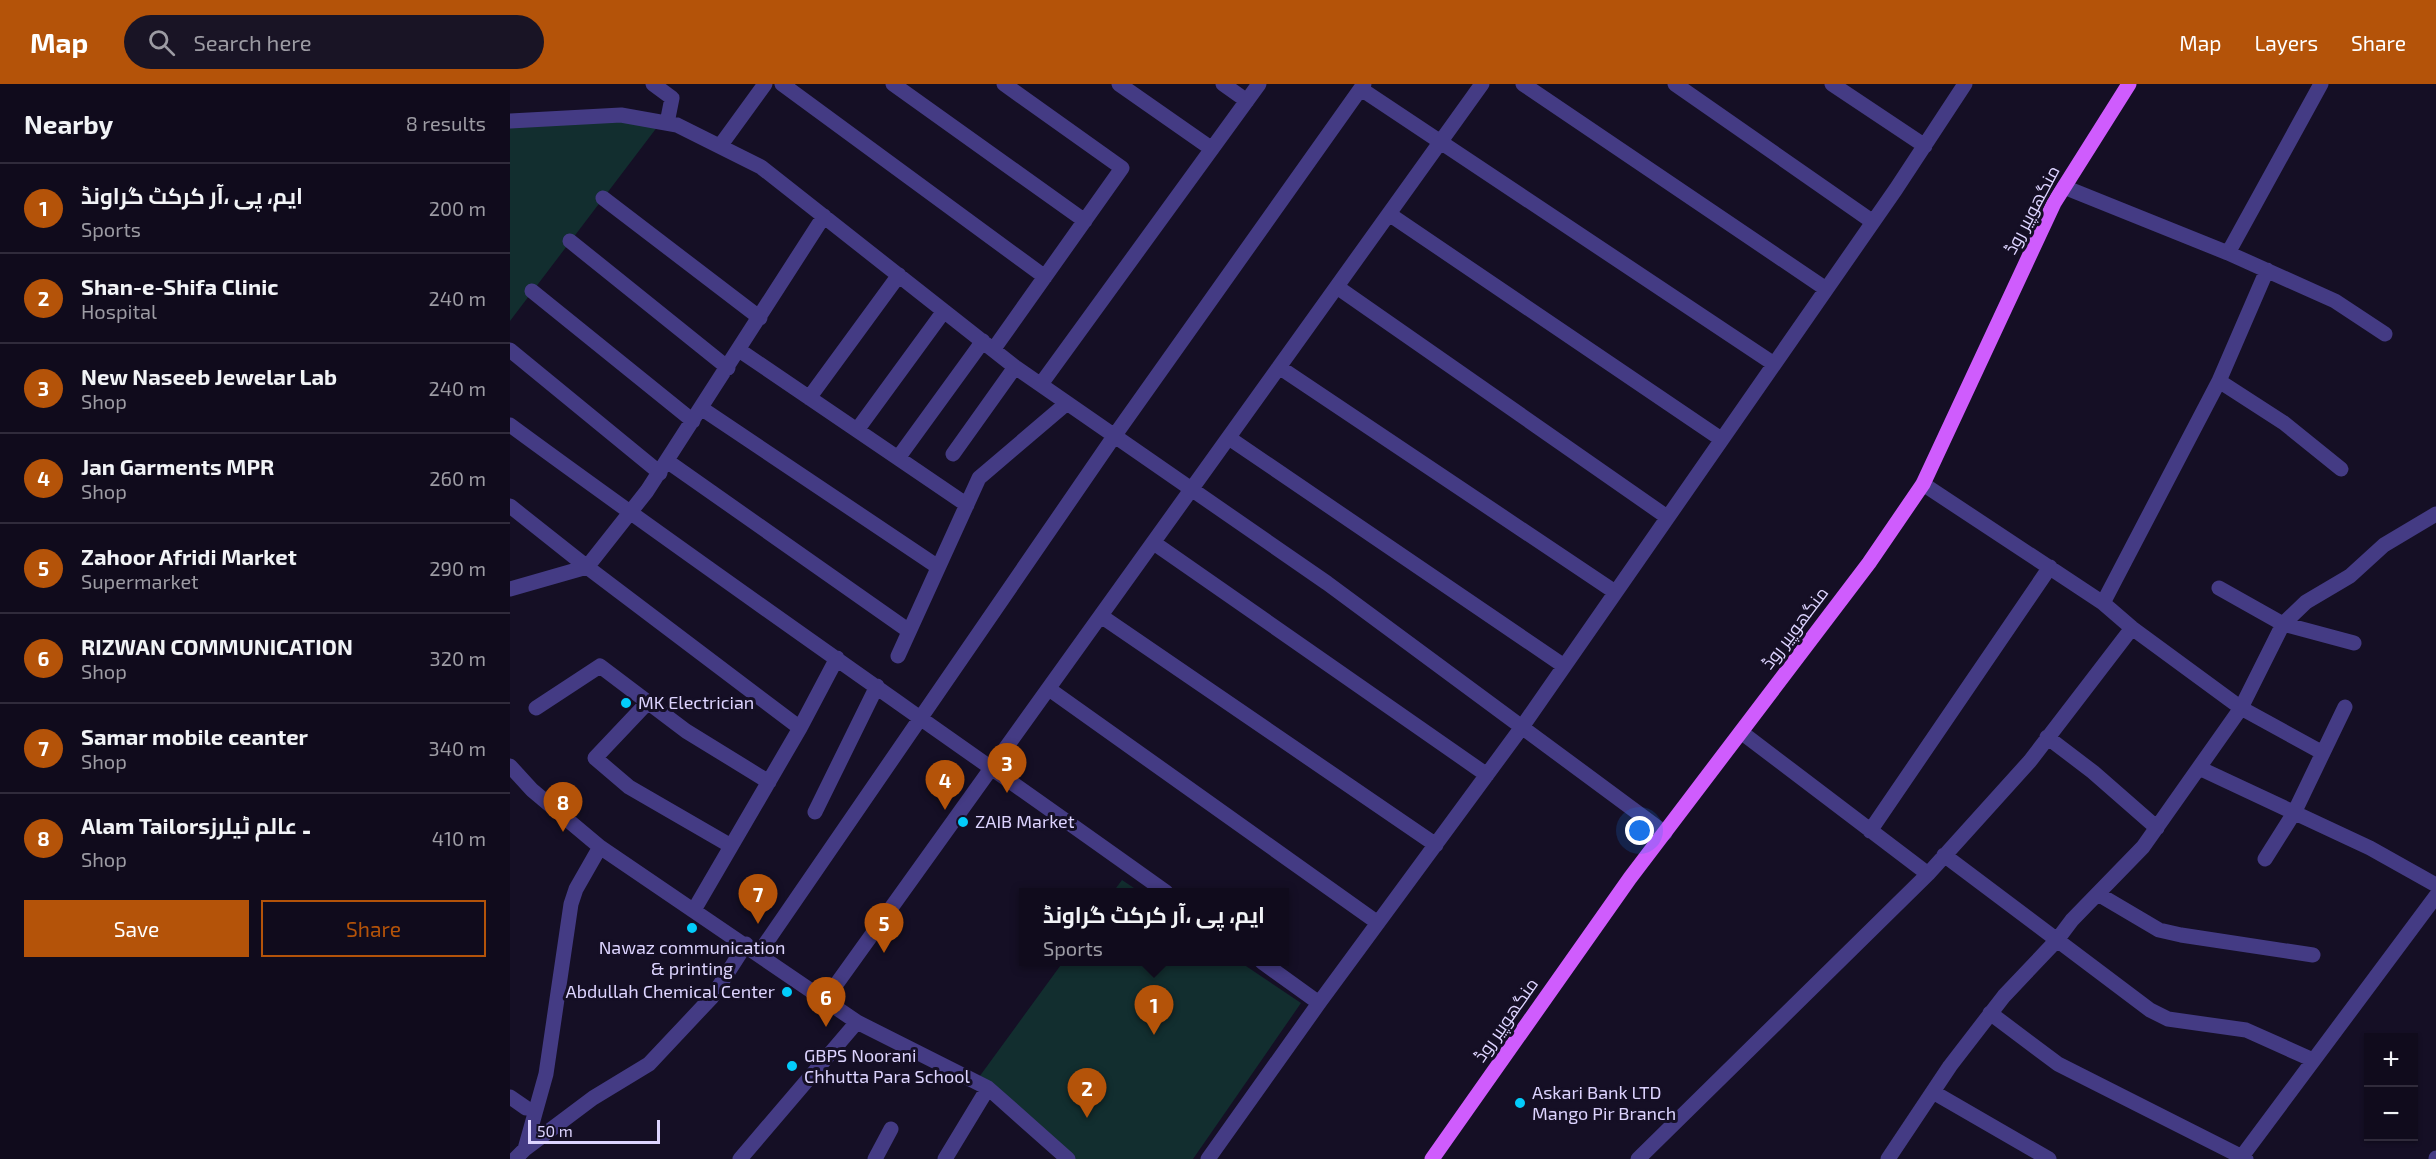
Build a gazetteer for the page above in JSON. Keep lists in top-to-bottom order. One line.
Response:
{"streets":{"main road":["منگھوپیر روڈ"]},"places":["MK Electrician","ZAIB Market","Nawaz communication & printing","Abdullah Chemical Center","GBPS Noorani Chhutta Para School","Askari Bank LTD Mango Pir Branch"],"scale_bar":"50 m","page":{"header":"Map","search":"Search here","nav":["Map","Layers","Share"],"heading":["Nearby","8 results"],"list":[{"mark":"1","name":"ایم، پی ،آر کرکٹ گراونڈ","note":"Sports","value":"200 m"},{"mark":"2","name":"Shan-e-Shifa Clinic","note":"Hospital","value":"240 m"},{"mark":"3","name":"New Naseeb Jewelar Lab","note":"Shop","value":"240 m"},{"mark":"4","name":"Jan Garments MPR","note":"Shop","value":"260 m"},{"mark":"5","name":"Zahoor Afridi Market","note":"Supermarket","value":"290 m"},{"mark":"6","name":"RIZWAN COMMUNICATION","note":"Shop","value":"320 m"},{"mark":"7","name":"Samar mobile ceanter","note":"Shop","value":"340 m"},{"mark":"8","name":"Alam Tailors۔ عالم ٹیلرز","note":"Shop","value":"410 m"}],"pins":["3","4","8","7","5","6","1","2"],"buttons":["Save","Share"],"popup":["ایم، پی ،آر کرکٹ گراونڈ","Sports"],"map_buttons":["+","−"],"scale":"50 m"}}
